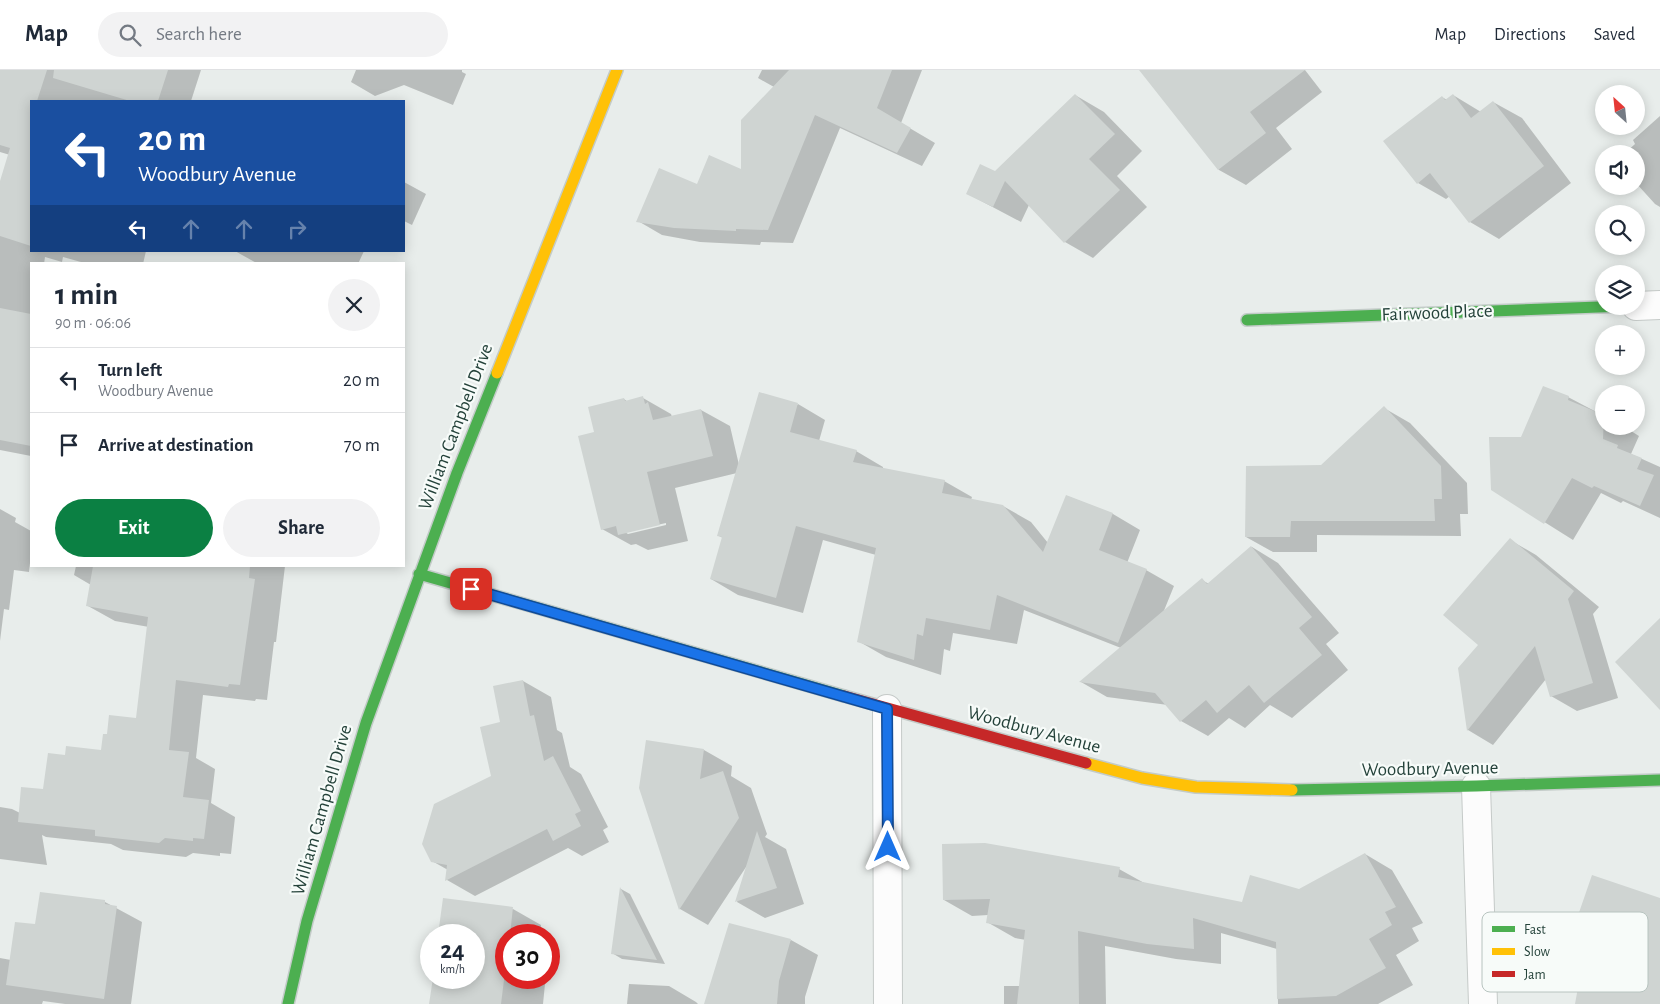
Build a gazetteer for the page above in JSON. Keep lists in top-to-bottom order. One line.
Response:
{"streets":{"street":["Fairwood Place","William Campbell Drive","Woodbury Avenue"]},"crossings":[["William Campbell Drive","Woodbury Avenue"]],"legend":["Fast","Slow","Jam"],"north":"top left","page":{"header":"Map","search":"Search here","nav":["Map","Directions","Saved"],"map_buttons":["+","−"],"turn":["20 m","Woodbury Avenue"],"heading":["1 min","90 m · 06:06"],"list":[{"name":"Turn left","note":"Woodbury Avenue","value":"20 m"},{"name":"Arrive at destination","value":"70 m"}],"buttons":["Exit","Share"],"speed":"24 km/h","limit":"30"}}
